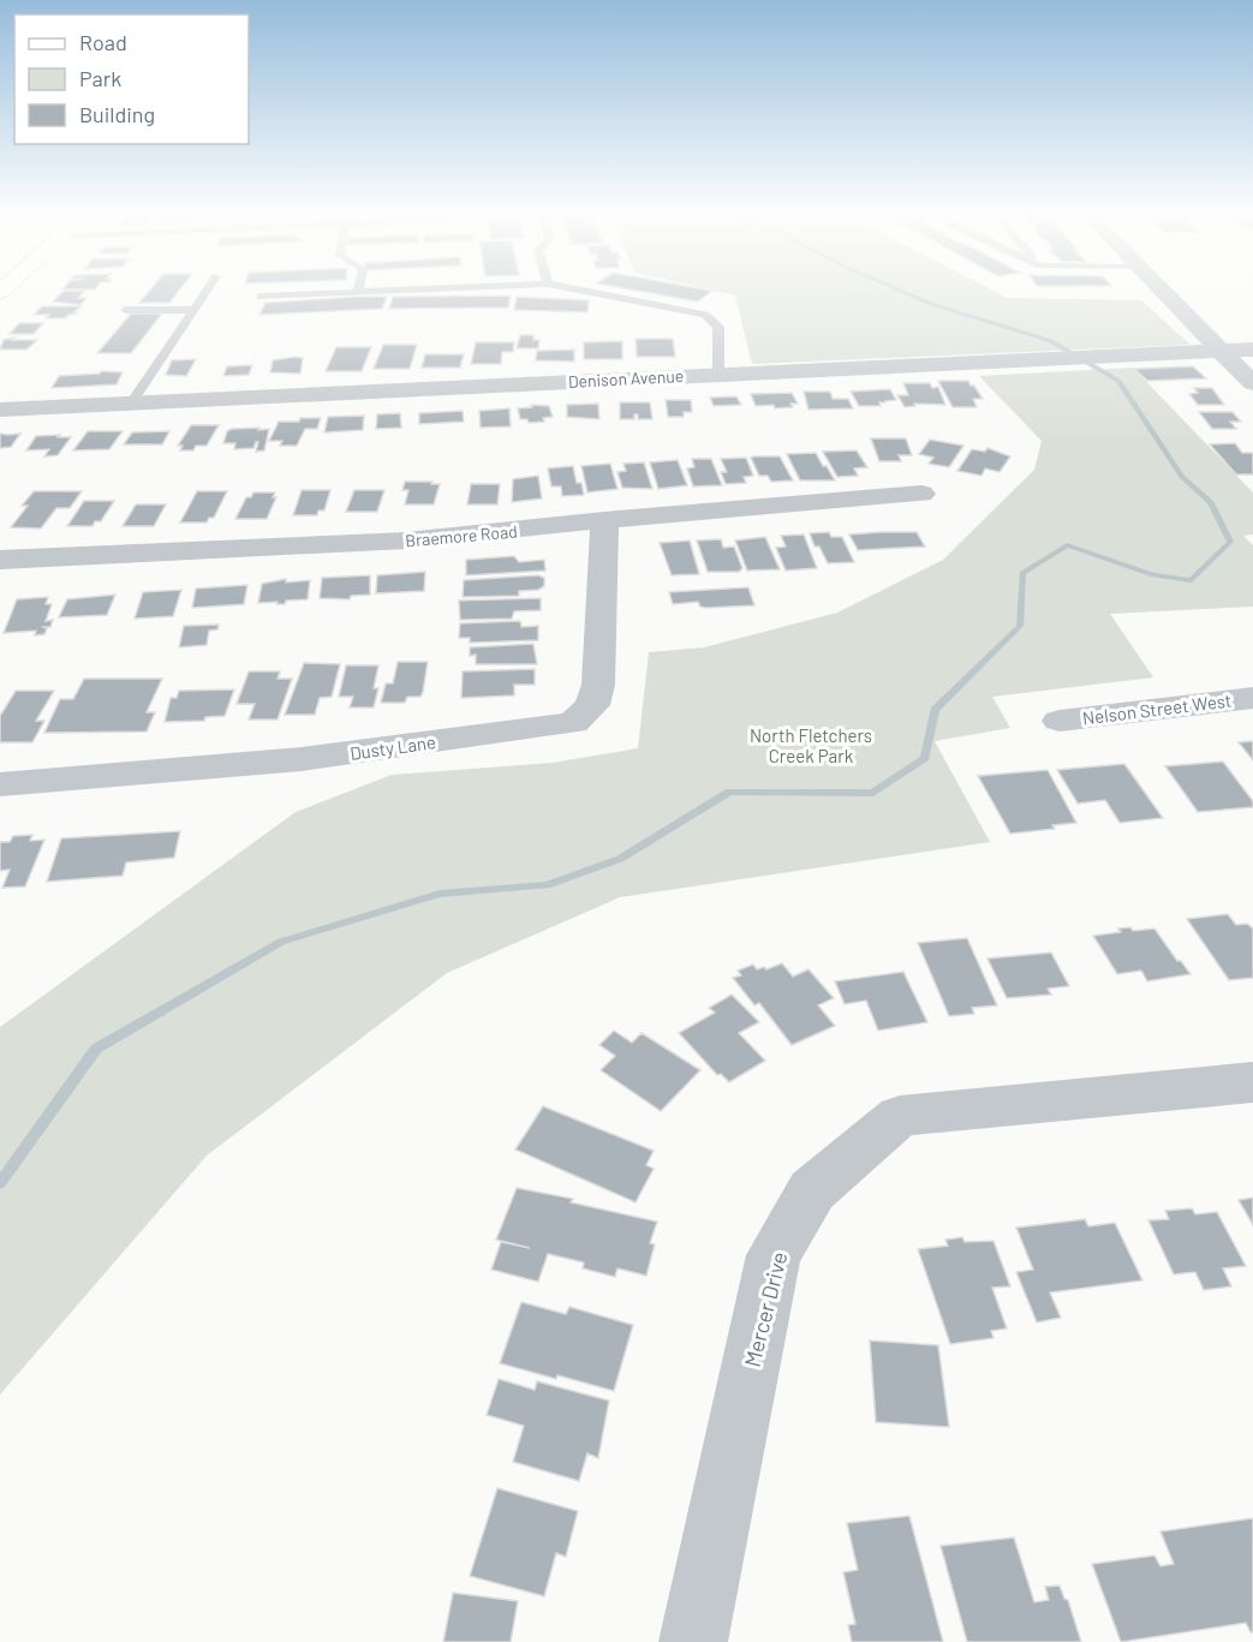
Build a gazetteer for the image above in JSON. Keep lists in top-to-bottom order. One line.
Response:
{"streets":{"street":["Denison Avenue","Braemore Road","Nelson Street West","Dusty Lane","Mercer Drive"]},"crossings":[["Braemore Road","Dusty Lane"]],"parks":["North Fletchers Creek Park"],"legend":["Road","Park","Building"]}
